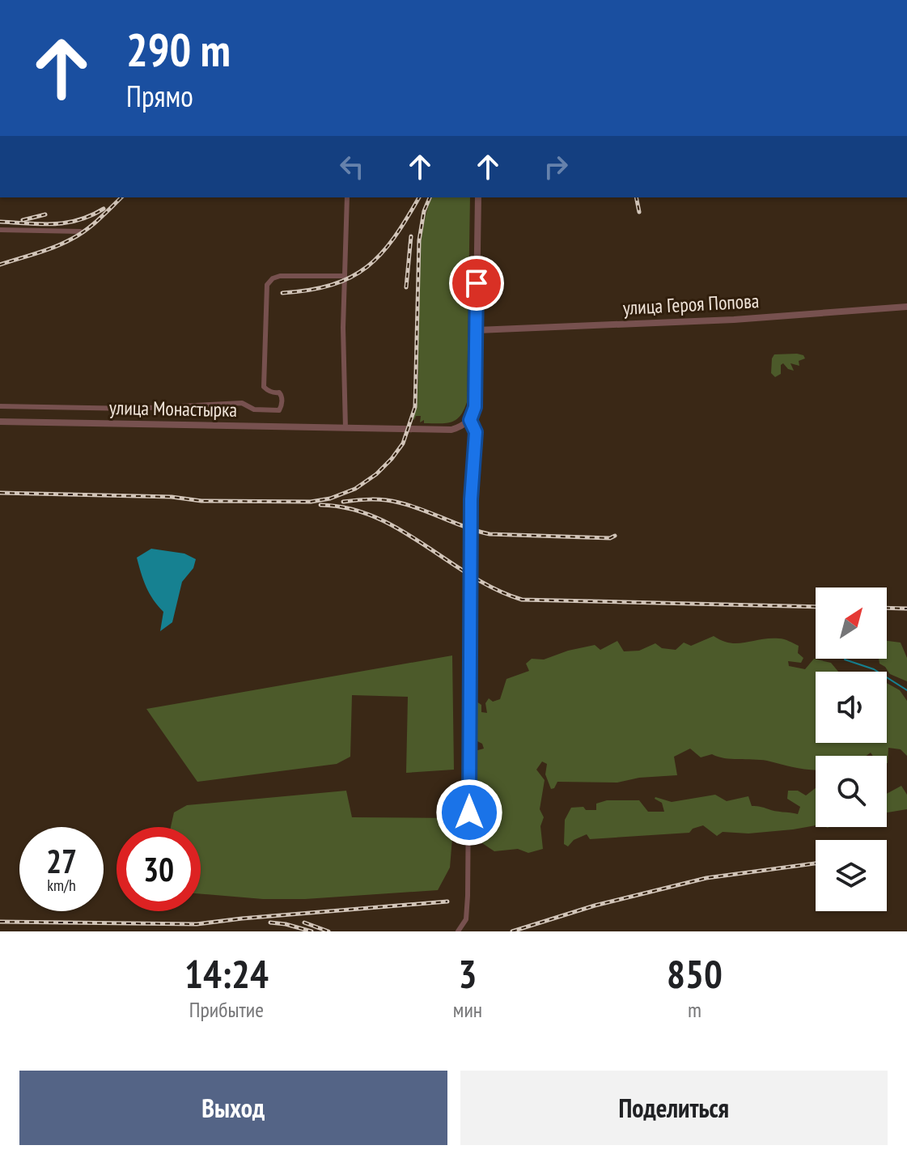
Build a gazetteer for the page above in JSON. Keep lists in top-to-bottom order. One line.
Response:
{"streets":{"street":["улица Героя Попова","улица Монастырка"]},"north":"top right","page":{"turn":["290 m","Прямо"],"speed":"27 km/h","limit":"30","eta":["14:24","Прибытие","3","мин","850","m"],"buttons":["Выход","Поделиться"]}}
